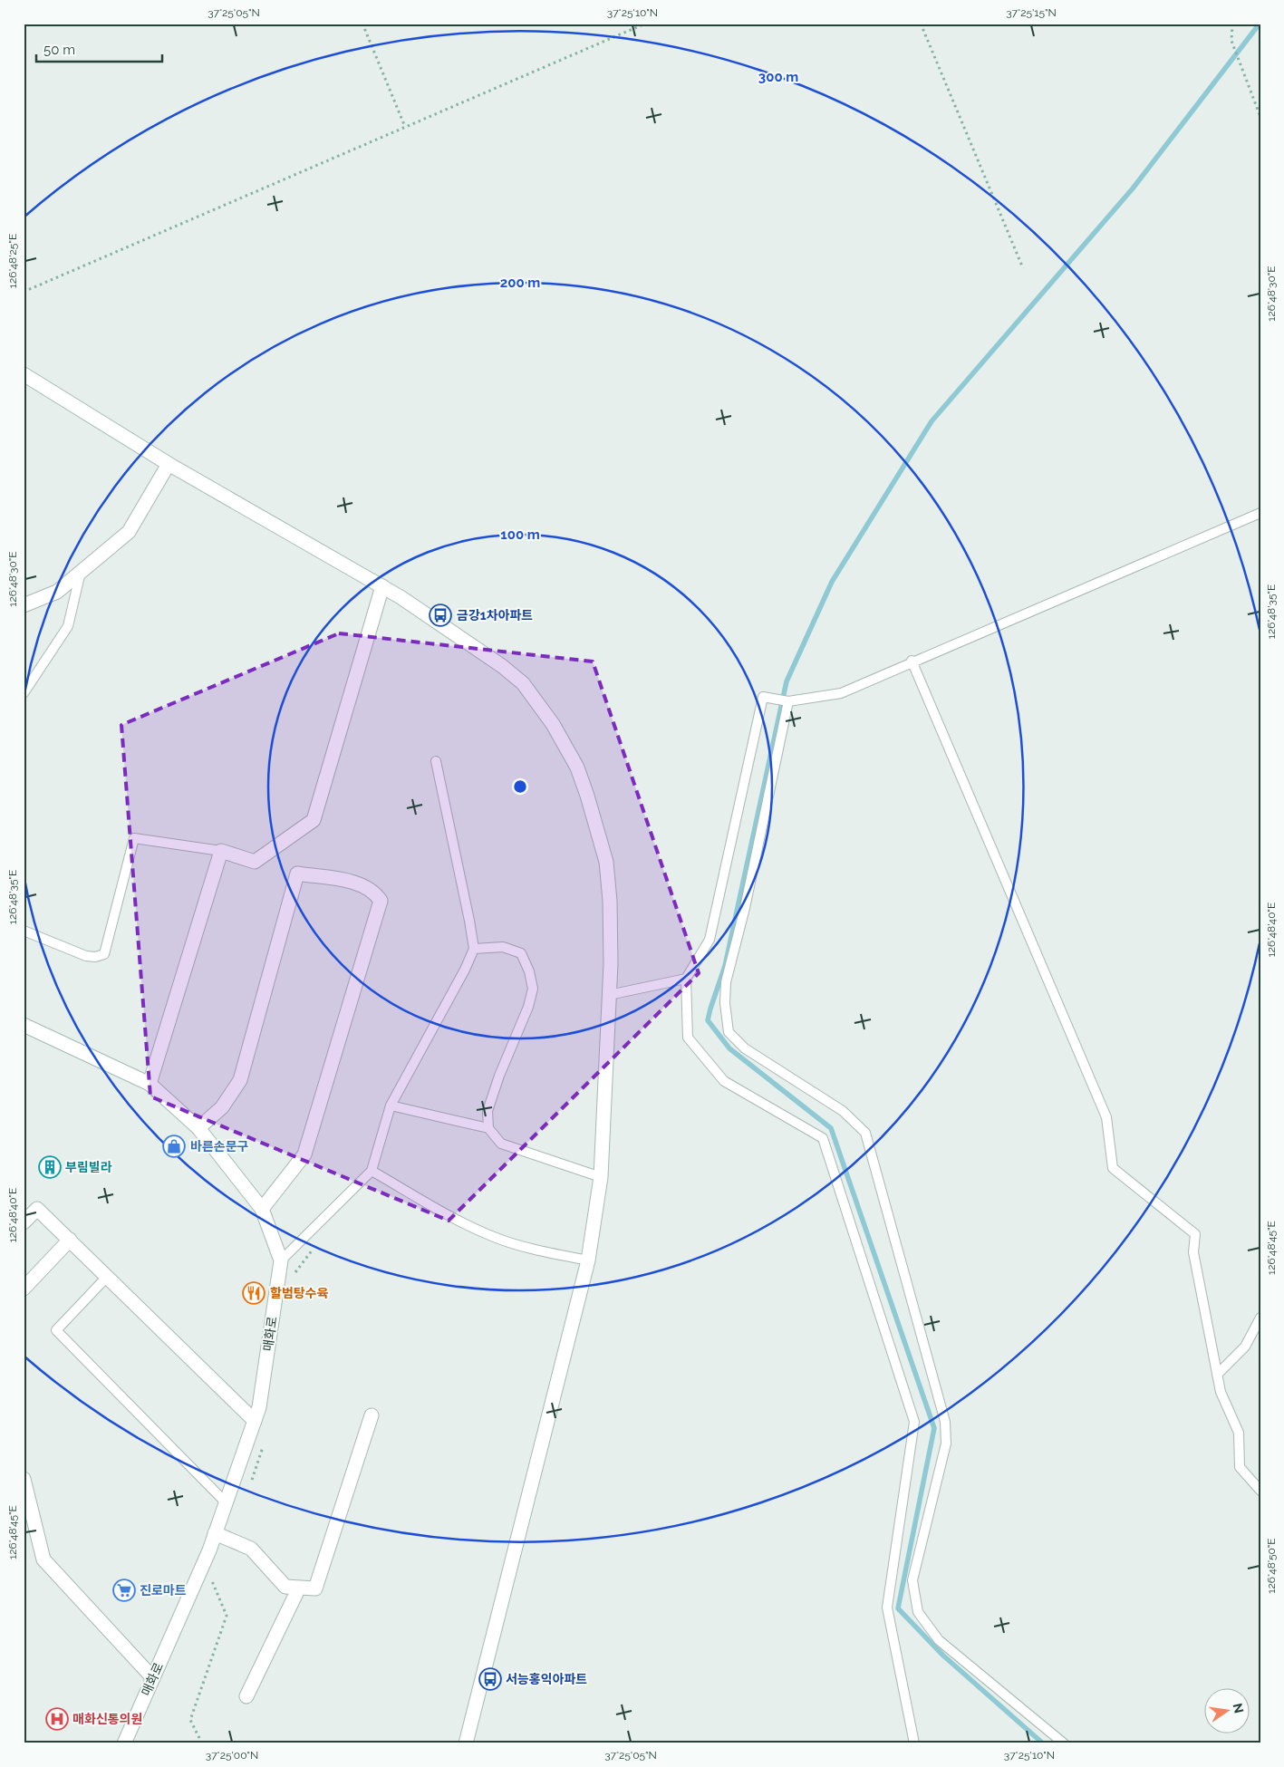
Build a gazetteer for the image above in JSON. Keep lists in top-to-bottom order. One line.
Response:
{"streets":{"street":["매화로"]},"places":{"bus stop":["금강1차아파트","서능홍익아파트"],"shop":["바른손문구"],"building":["부림빌라"],"restaurant":["할범탕수육"],"supermarket":["진로마트"],"hospital":["매화신통의원"]},"scale_bar":"50 m","north":"right","coordinates":["37°25'05\"N","37°25'10\"N","37°25'15\"N","126°48'25\"E","126°48'30\"E","126°48'35\"E","126°48'40\"E","126°48'45\"E","126°48'50\"E","37°25'00\"N"],"rings":["300 m","200 m","100 m"]}
